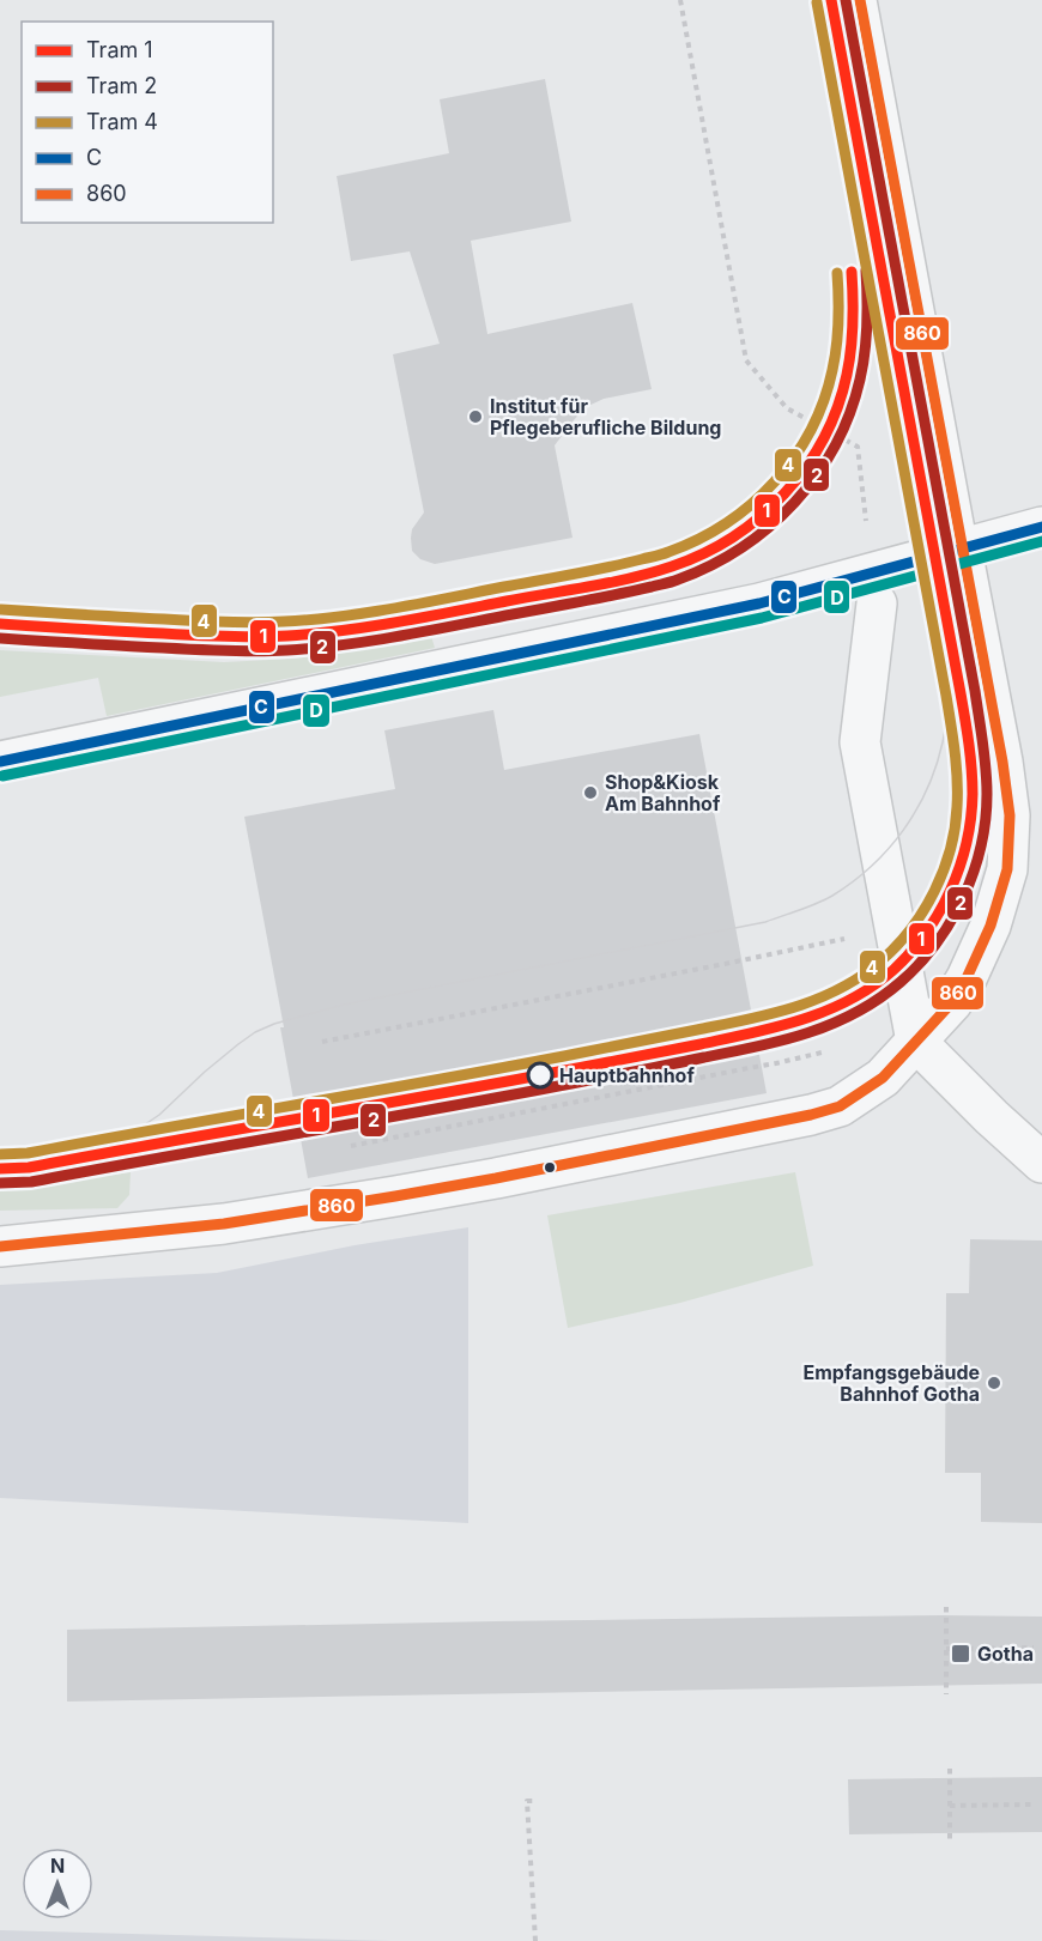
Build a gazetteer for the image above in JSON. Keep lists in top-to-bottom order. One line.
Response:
{"places":{"other":["Institut für Pflegeberufliche Bildung","Shop&Kiosk Am Bahnhof","Hauptbahnhof","Empfangsgebäude Bahnhof Gotha"],"transit":["Gotha"]},"lines":["tram line 1","tram line 2","transit line 860","tram line 4","transit line C","transit line D"],"legend":["Tram 1","Tram 2","Tram 4","C","860"],"north":"top"}
